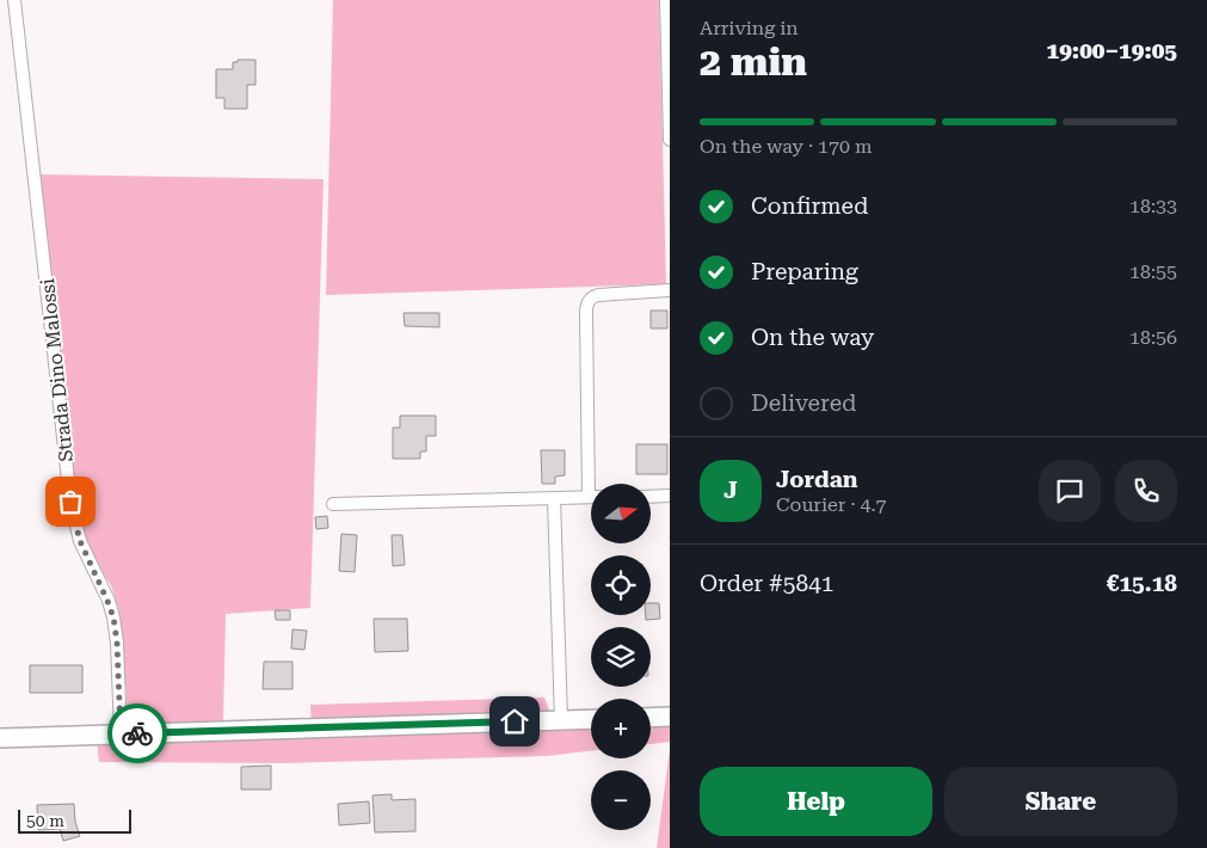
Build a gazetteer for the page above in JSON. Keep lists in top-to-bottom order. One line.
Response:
{"streets":{"street":["Strada Dino Malossi"]},"scale_bar":"50 m","north":"right","page":{"heading":["2 min","Arriving in","19:00–19:05"],"panel":["Jordan","Courier · 4.7","Order #5841","€15.18"],"bar":"On the way · 170 m","list":[["Confirmed","18:33"],["Preparing","18:55"],["On the way","18:56"],"Delivered"],"round":"J","map_buttons":["+","−"],"buttons":["Help","Share"],"scale":"50 m"}}
